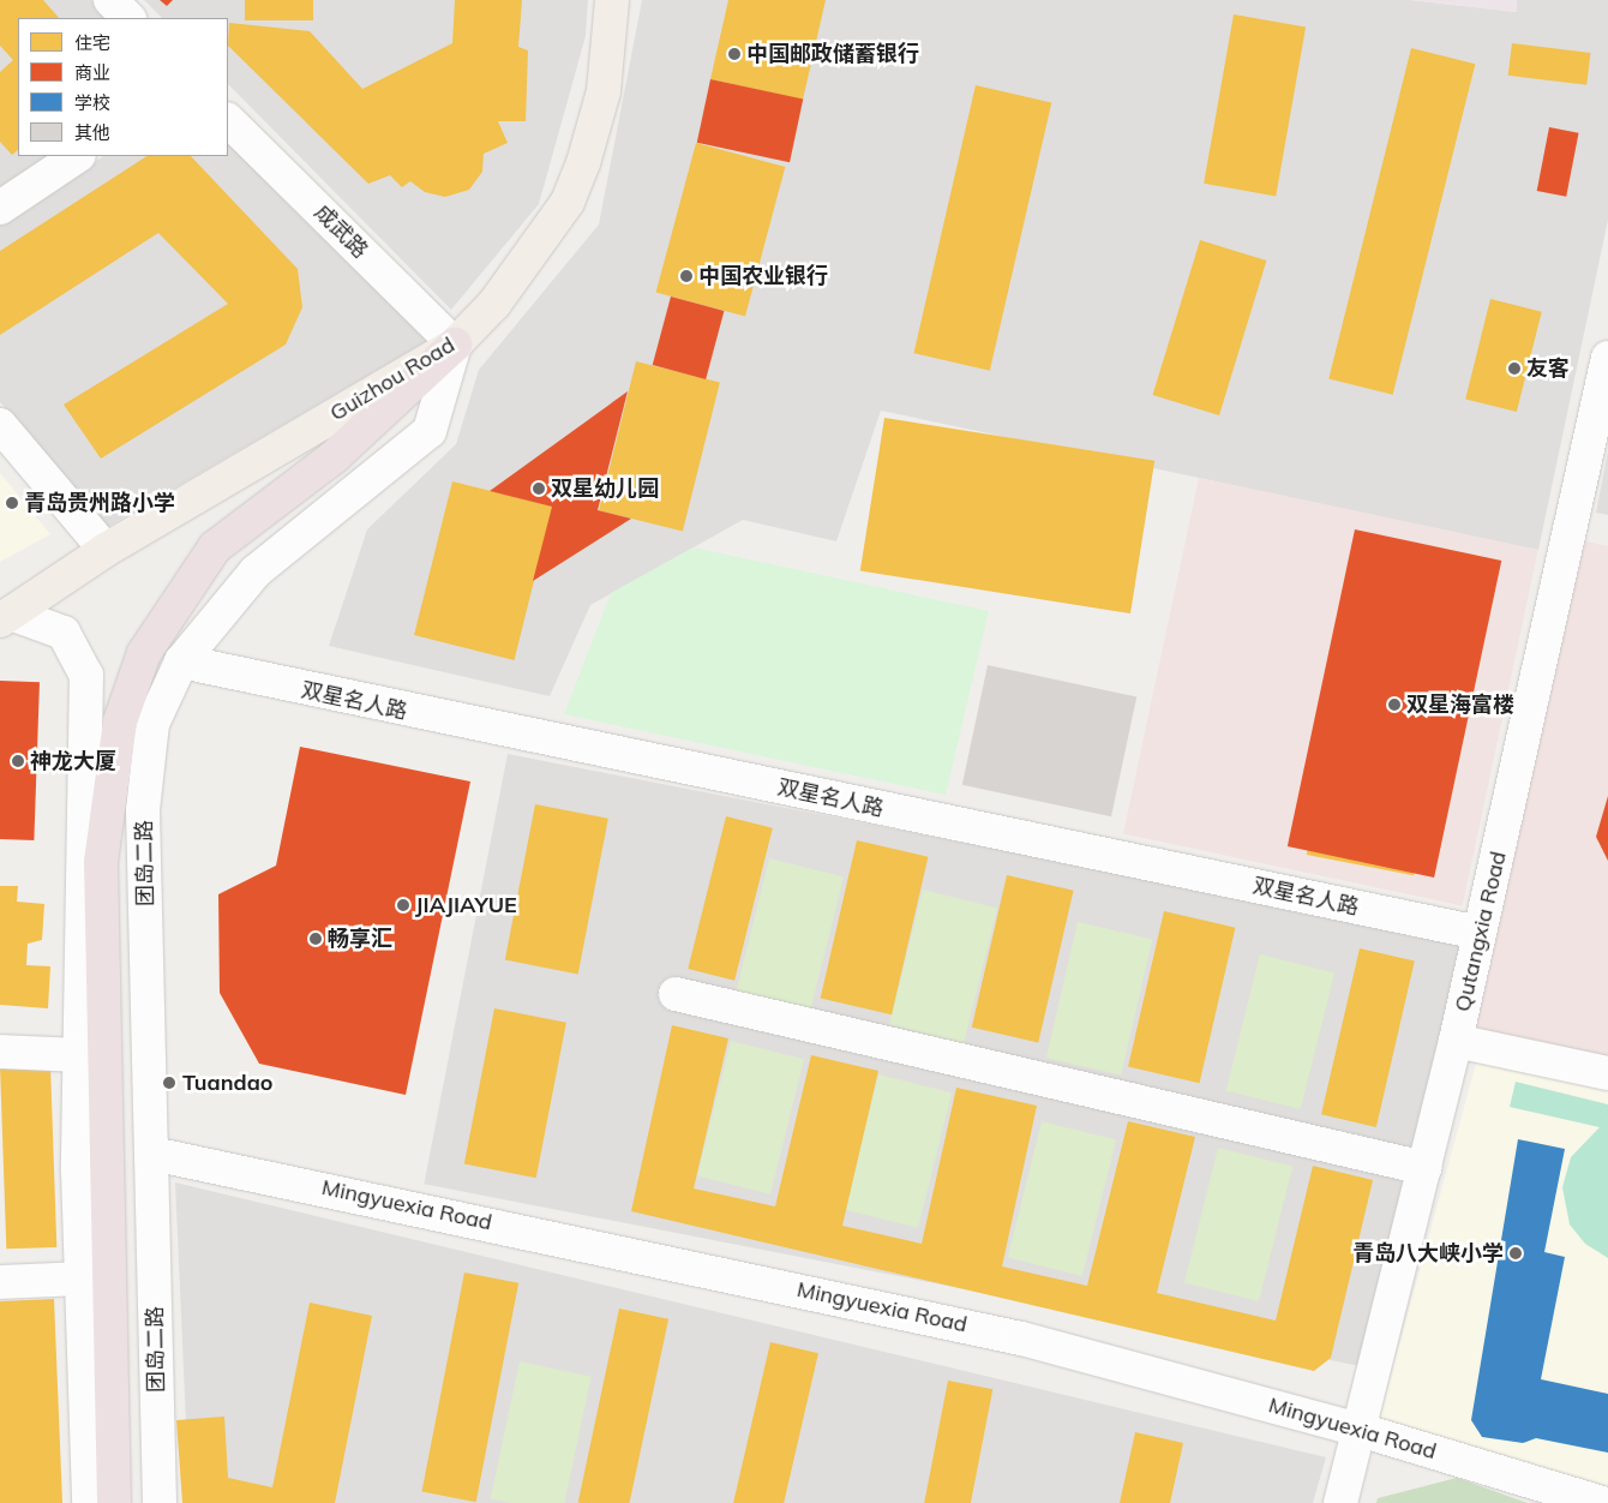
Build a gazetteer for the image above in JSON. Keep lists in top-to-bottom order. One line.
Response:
{"streets":{"main road":["Guizhou Road"],"street":["成武路","双星名人路","团岛二路","Qutangxia Road","Mingyuexia Road"]},"crossings":[["成武路","Guizhou Road"],["成武路","团岛二路"],["Guizhou Road","团岛二路"],["双星名人路","团岛二路"],["双星名人路","Qutangxia Road"],["团岛二路","Mingyuexia Road"],["Qutangxia Road","Mingyuexia Road"]],"places":["中国邮政储蓄银行","中国农业银行","友客","双星幼儿园","青岛贵州路小学","双星海富楼","神龙大厦","JIAJIAYUE","畅享汇","Tuandao","青岛八大峡小学"],"legend":["住宅","商业","学校","其他"]}
